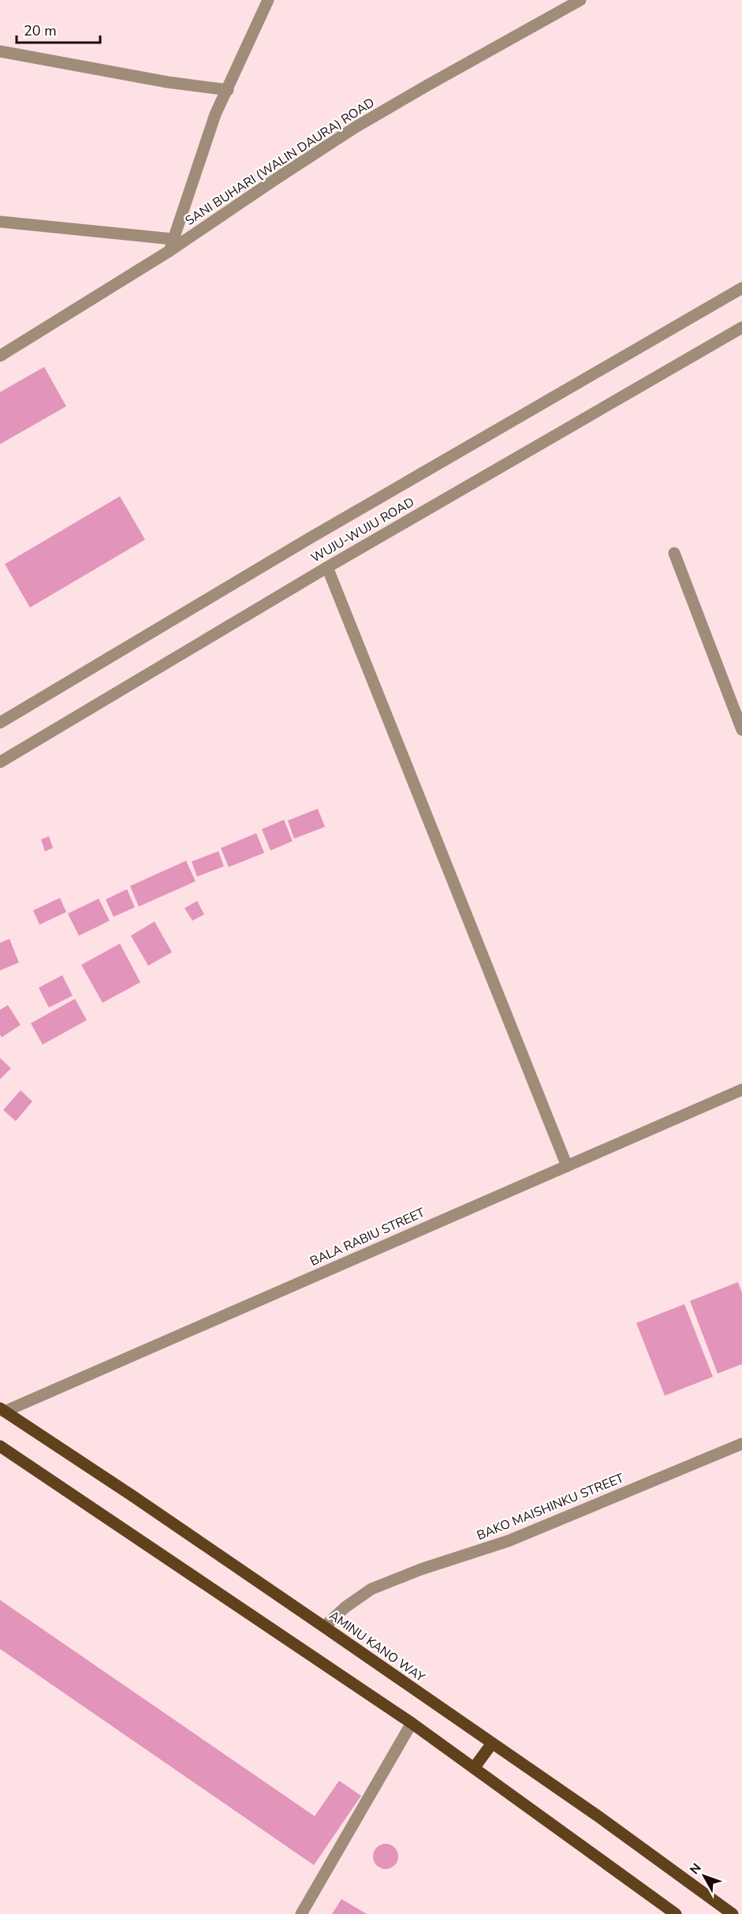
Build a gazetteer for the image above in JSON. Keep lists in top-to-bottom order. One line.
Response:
{"streets":{"main road":["AMINU KANO WAY"],"street":["SANI BUHARI (WALIN DAURA) ROAD","WUJU-WUJU ROAD","BALA RABIU STREET","BAKO MAISHINKU STREET"]},"crossings":[["BALA RABIU STREET","AMINU KANO WAY"],["BAKO MAISHINKU STREET","AMINU KANO WAY"]],"scale_bar":"20 m","north":"top left"}
